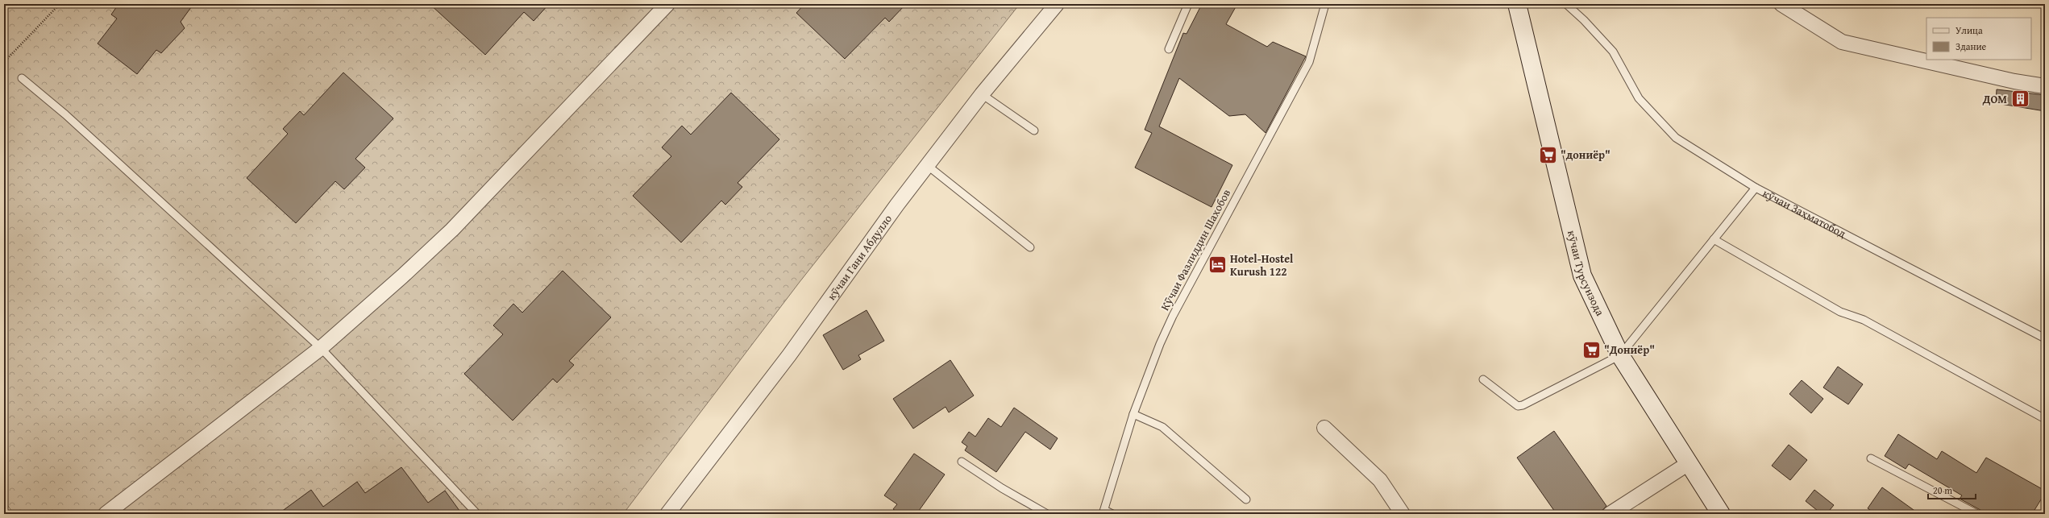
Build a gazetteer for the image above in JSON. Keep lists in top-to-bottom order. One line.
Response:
{"streets":{"main road":["кӯчаи Турсунзода"],"street":["кӯчаи Гани Абдулло"],"lane":["кӯчаи Заҳматобод","Кӯчаи Фазлиддин Шахобов"]},"crossings":[["кӯчаи Заҳматобод","кӯчаи Турсунзода"]],"places":{"building":["ДОМ"],"supermarket":["\"дониёр\"","\"Дониёр\""],"hotel":["Hotel-Hostel Kurush 122"]},"legend":["Улица","Здание"],"scale_bar":"20 m"}
